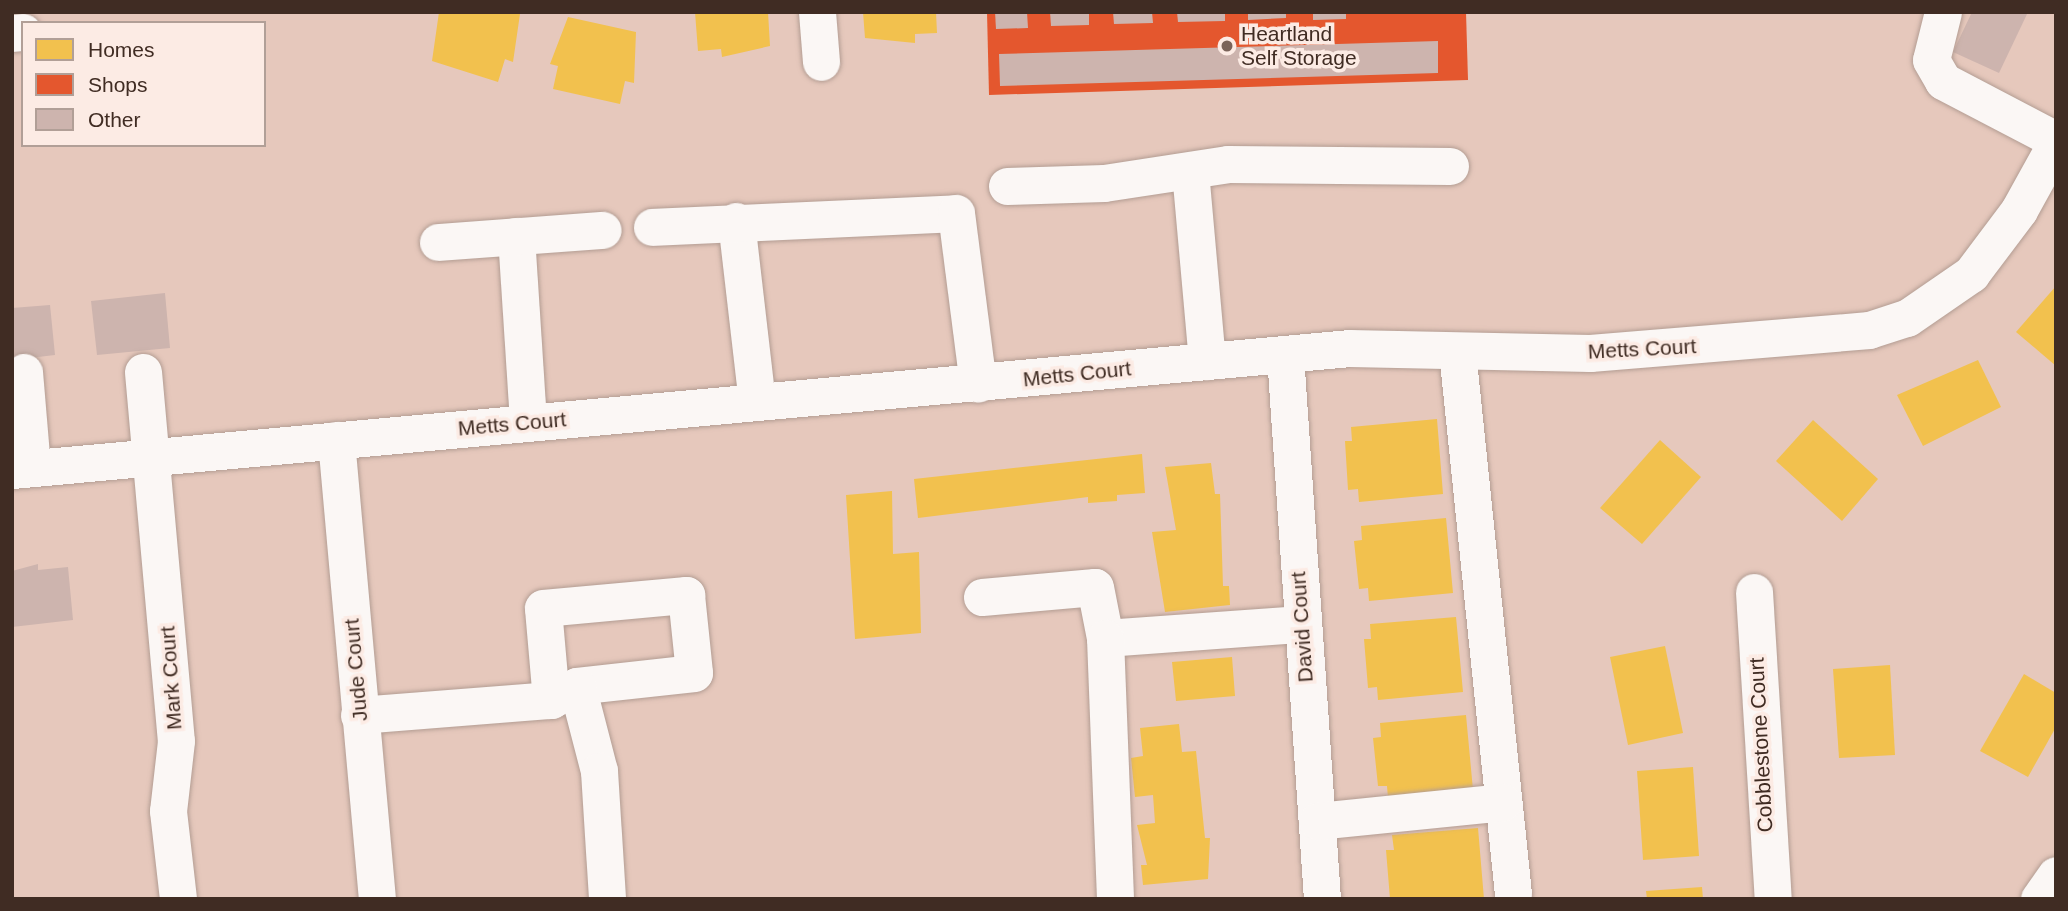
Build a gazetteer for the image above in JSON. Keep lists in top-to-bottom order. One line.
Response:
{"streets":{"street":["Metts Court","David Court","Jude Court","Mark Court","Cobblestone Court"]},"crossings":[["Metts Court","David Court"],["Metts Court","Jude Court"],["Metts Court","Mark Court"]],"places":["Heartland Self Storage"],"legend":["Homes","Shops","Other"]}
